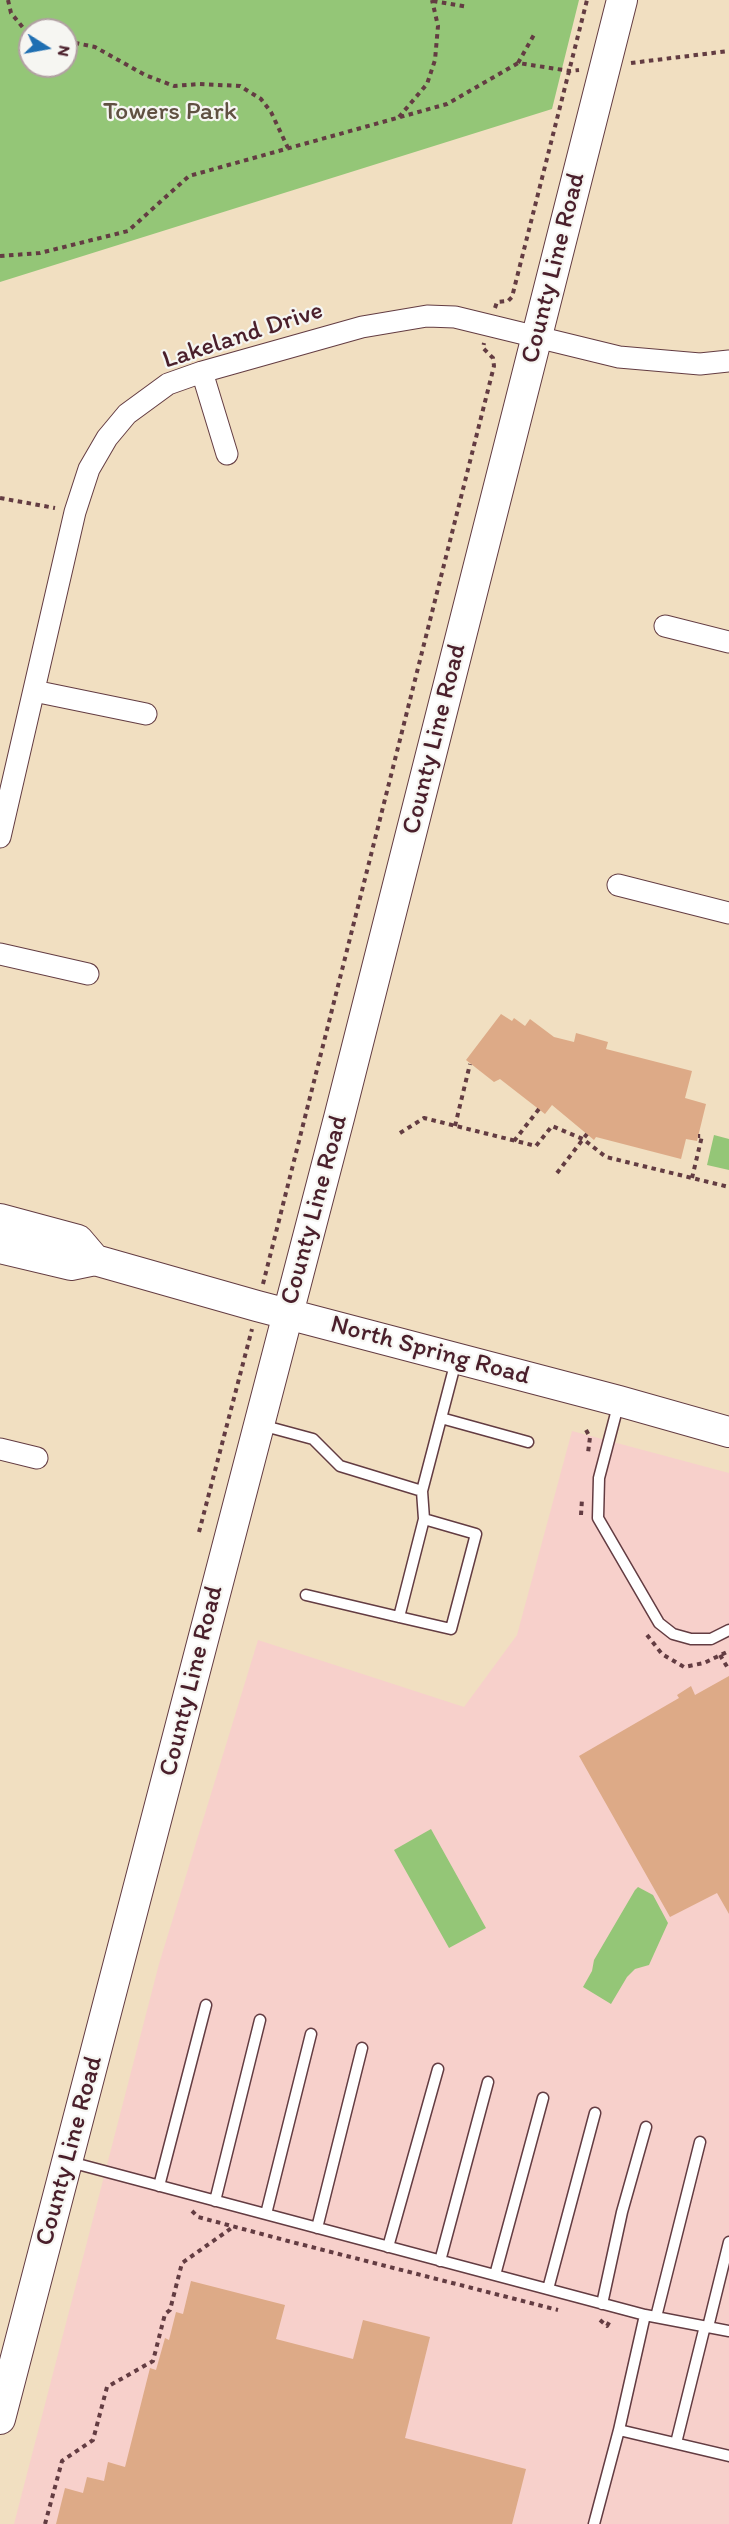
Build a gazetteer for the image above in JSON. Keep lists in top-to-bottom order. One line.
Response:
{"streets":{"main road":["County Line Road","North Spring Road"],"street":["Lakeland Drive"]},"crossings":[["County Line Road","Lakeland Drive"],["County Line Road","North Spring Road"]],"parks":["Towers Park"],"north":"right"}
